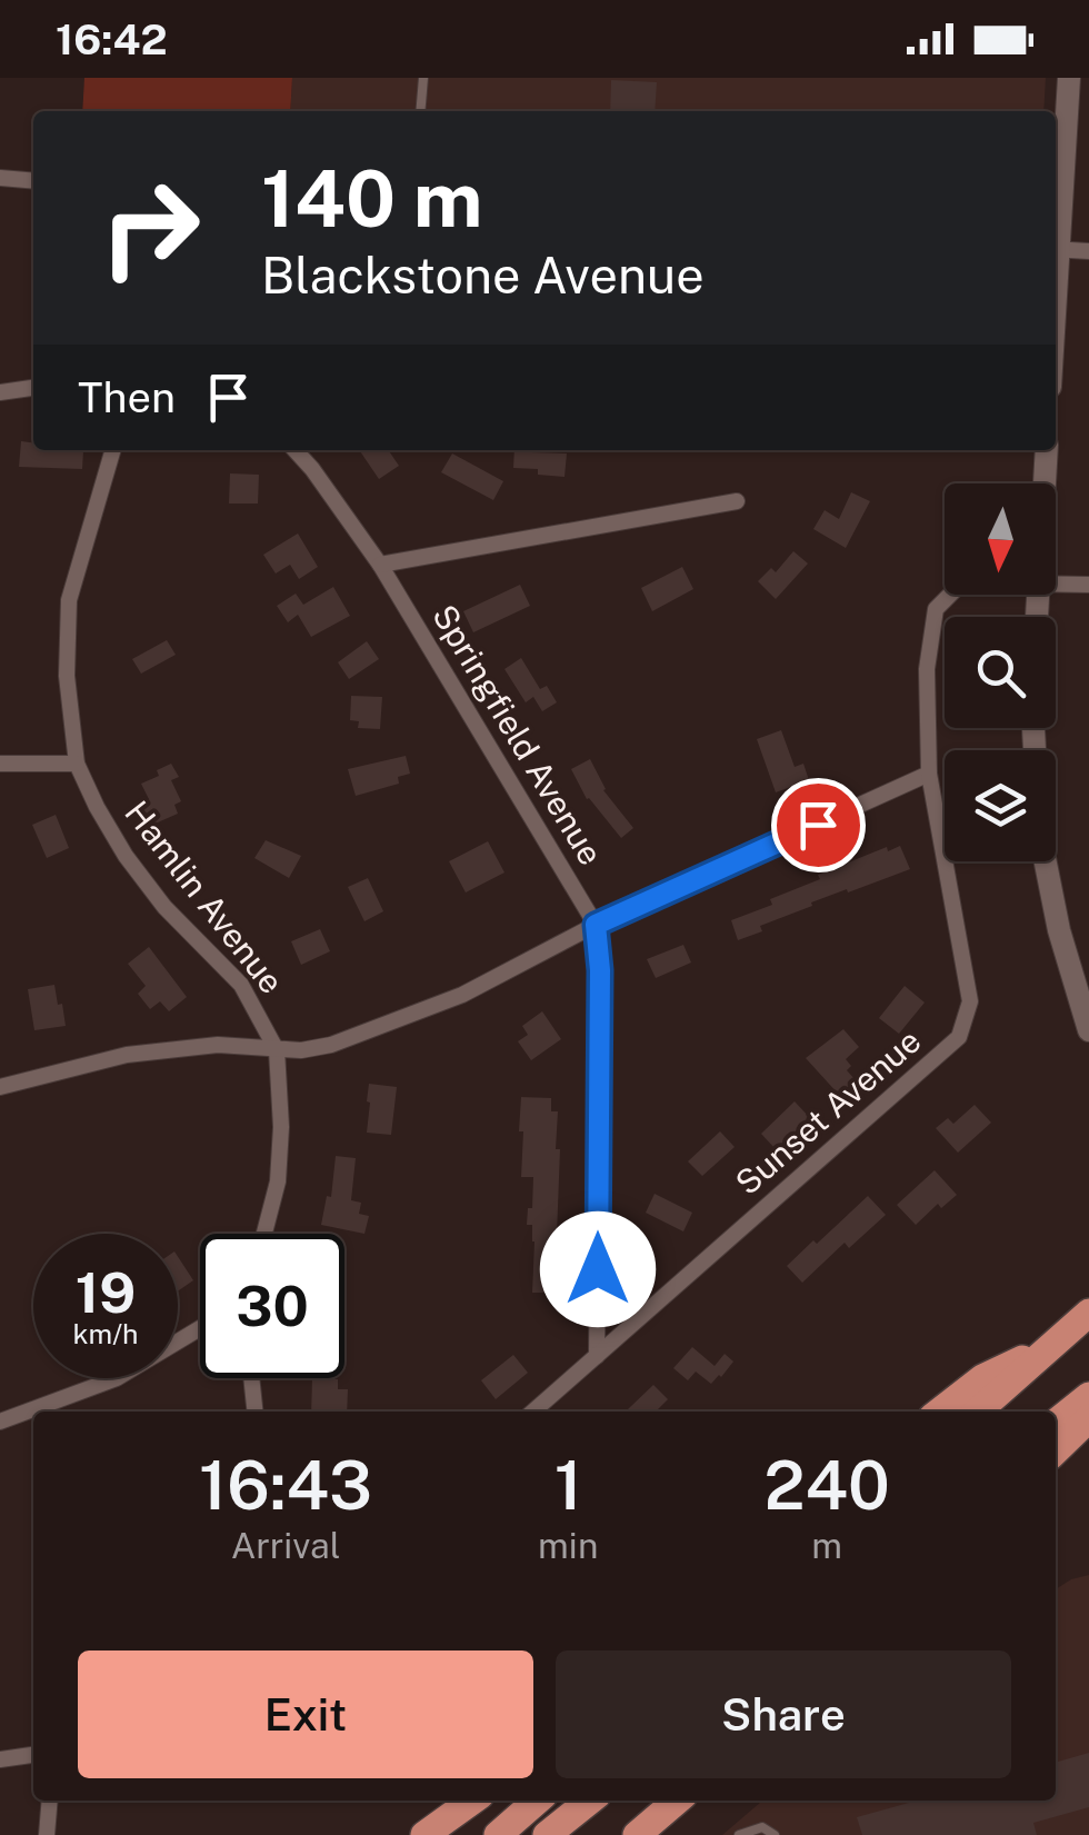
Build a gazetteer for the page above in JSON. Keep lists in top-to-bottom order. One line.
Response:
{"streets":{"street":["Springfield Avenue","Hamlin Avenue","Sunset Avenue"]},"crossings":[["Springfield Avenue","Sunset Avenue"]],"north":"bottom","page":{"status":"16:42","turn":["140 m","Blackstone Avenue"],"then":"Then","speed":"19 km/h","limit":"30","eta":["16:43","Arrival","1","min","240","m"],"buttons":["Exit","Share"]}}
